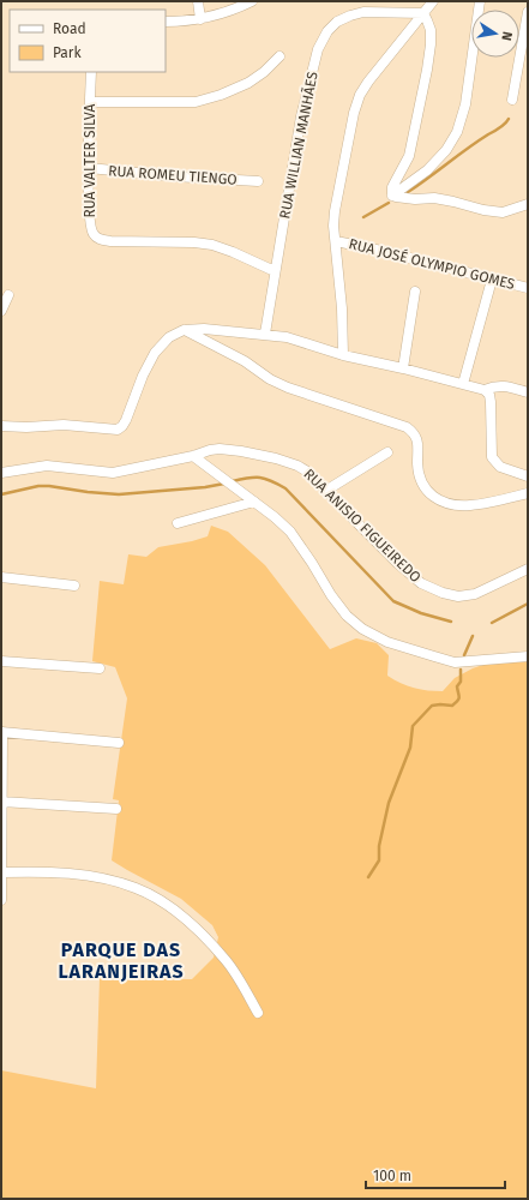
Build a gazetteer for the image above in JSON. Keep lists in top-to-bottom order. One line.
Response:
{"streets":{"street":["RUA WILLIAN MANHÃES","RUA VALTER SILVA","RUA ROMEU TIENGO","RUA JOSÉ OLYMPIO GOMES","RUA ANISIO FIGUEIREDO"]},"crossings":[["RUA WILLIAN MANHÃES","RUA VALTER SILVA"],["RUA VALTER SILVA","RUA ROMEU TIENGO"]],"districts":["PARQUE DAS LARANJEIRAS"],"legend":["Road","Park"],"scale_bar":"100 m","north":"right"}
